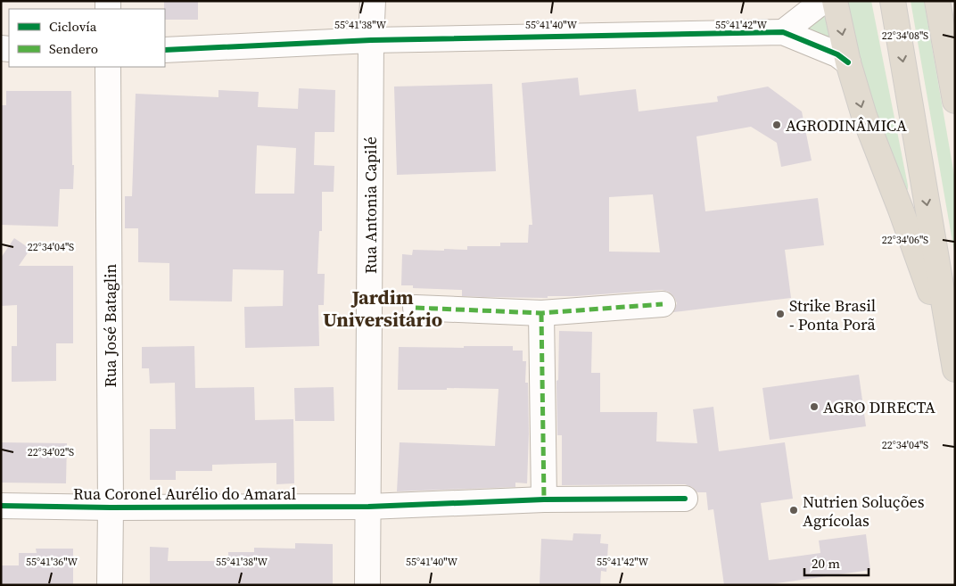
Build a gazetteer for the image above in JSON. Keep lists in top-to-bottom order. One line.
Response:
{"streets":{"street":["Rua Antonia Capilé","Rua José Bataglin","Rua Coronel Aurélio do Amaral"]},"crossings":[["Rua Antonia Capilé","Rua Coronel Aurélio do Amaral"],["Rua José Bataglin","Rua Coronel Aurélio do Amaral"]],"districts":["Jardim Universitário"],"places":["AGRODINÂMICA","Strike Brasil - Ponta Porã","AGRO DIRECTA","Nutrien Soluções Agrícolas"],"legend":["Ciclovía","Sendero"],"scale_bar":"20 m","coordinates":["55°41'38\"W","55°41'40\"W","55°41'42\"W","22°34'08\"S","22°34'06\"S","22°34'04\"S","22°34'02\"S","55°41'36\"W"]}
